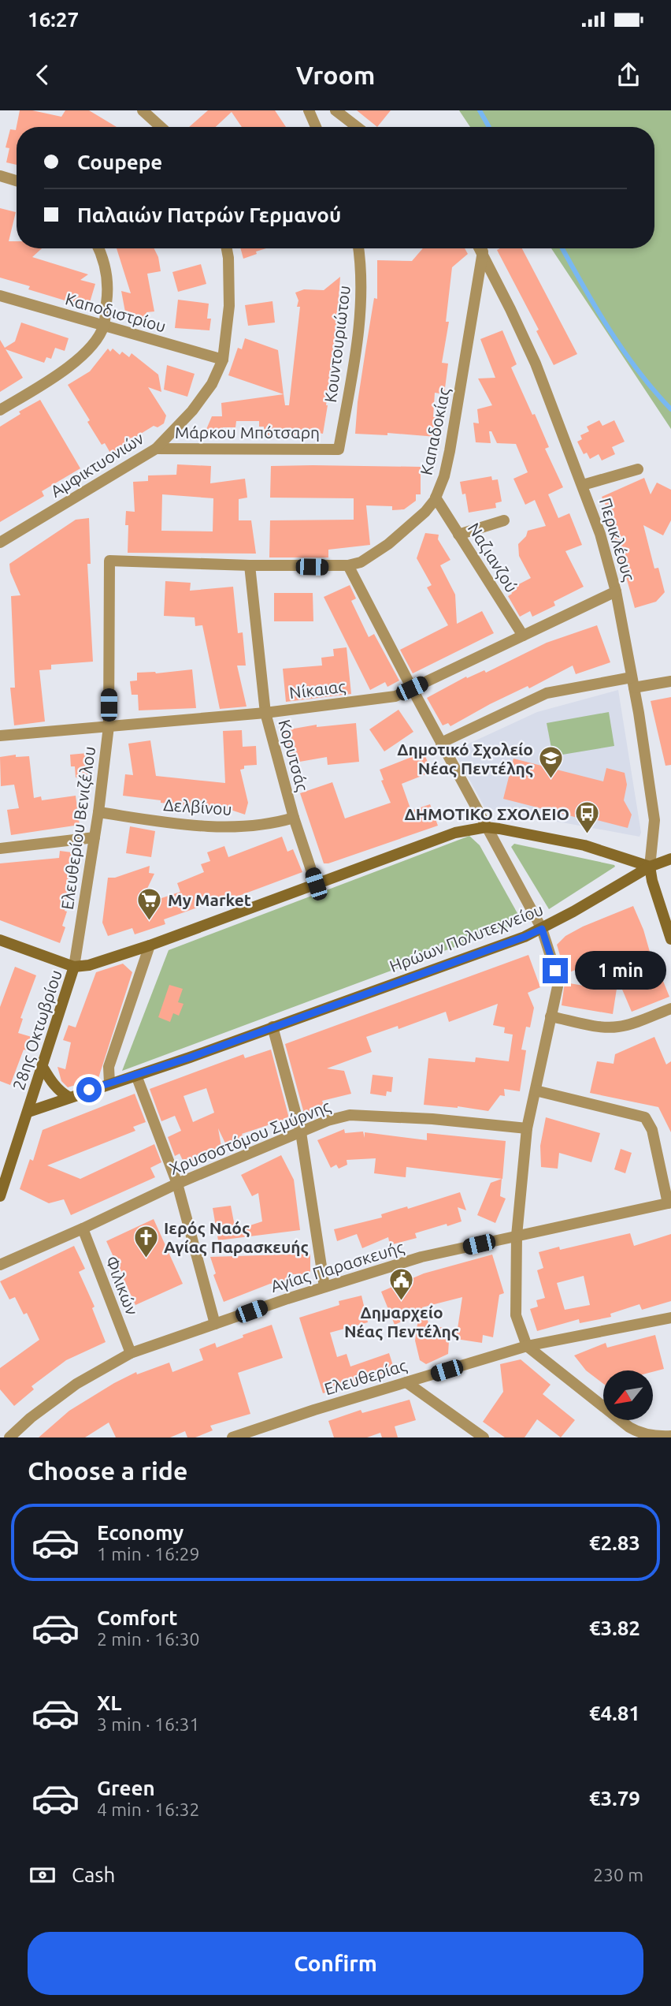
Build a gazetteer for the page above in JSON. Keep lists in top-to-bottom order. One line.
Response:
{"streets":{"main road":["Ηρώων Πολυτεχνείου","28ης Οκτωβρίου"],"street":["Καποδιστρίου","Κουντουριώτου","Καπαδοκίας","Μάρκου Μπότσαρη","Αμφικτυονιών","Περικλέους","Ναζιανζού","Νίκαιας","Κορυτσάς","Δελβίνου","Ελευθερίου Βενιζέλου","Χρυσοστόμου Σμύρνης","Αγίας Παρασκευής","Φιλικών","Ελευθερίας"]},"crossings":[["Καποδιστρίου","Αμφικτυονιών"],["Κουντουριώτου","Μάρκου Μπότσαρη"],["Καπαδοκίας","Περικλέους"],["Καπαδοκίας","Ναζιανζού"],["Καπαδοκίας","Κορυτσάς"],["Καπαδοκίας","Ελευθερίου Βενιζέλου"],["Μάρκου Μπότσαρη","Αμφικτυονιών"],["Περικλέους","Νίκαιας"],["Περικλέους","Ηρώων Πολυτεχνείου"],["Ναζιανζού","Νίκαιας"],["Νίκαιας","Κορυτσάς"],["Νίκαιας","Ελευθερίου Βενιζέλου"],["Κορυτσάς","Δελβίνου"],["Δελβίνου","Ελευθερίου Βενιζέλου"],["Ελευθερίου Βενιζέλου","28ης Οκτωβρίου"],["Ηρώων Πολυτεχνείου","28ης Οκτωβρίου"],["Χρυσοστόμου Σμύρνης","Φιλικών"],["Αγίας Παρασκευής","Φιλικών"]],"places":{"school or university":["Δημοτικό Σχολείο Νέας Πεντέλης"],"bus stop":["ΔΗΜΟΤΙΚΟ ΣΧΟΛΕΙΟ"],"supermarket":["My Market"],"church":["Ιερός Ναός Αγίας Παρασκευής"],"public building":["Δημαρχείο Νέας Πεντέλης"]},"north":"bottom left","page":{"status":"16:27","header":"Vroom","banner":["Coupepe","Παλαιών Πατρών Γερμανού"],"bubble":"1 min","heading":"Choose a ride","list":[{"name":"Economy","note":"1 min · 16:29","value":"€2.83"},{"name":"Comfort","note":"2 min · 16:30","value":"€3.82"},{"name":"XL","note":"3 min · 16:31","value":"€4.81"},{"name":"Green","note":"4 min · 16:32","value":"€3.79"}],"pay":["Cash","230 m"],"buttons":"Confirm"}}
